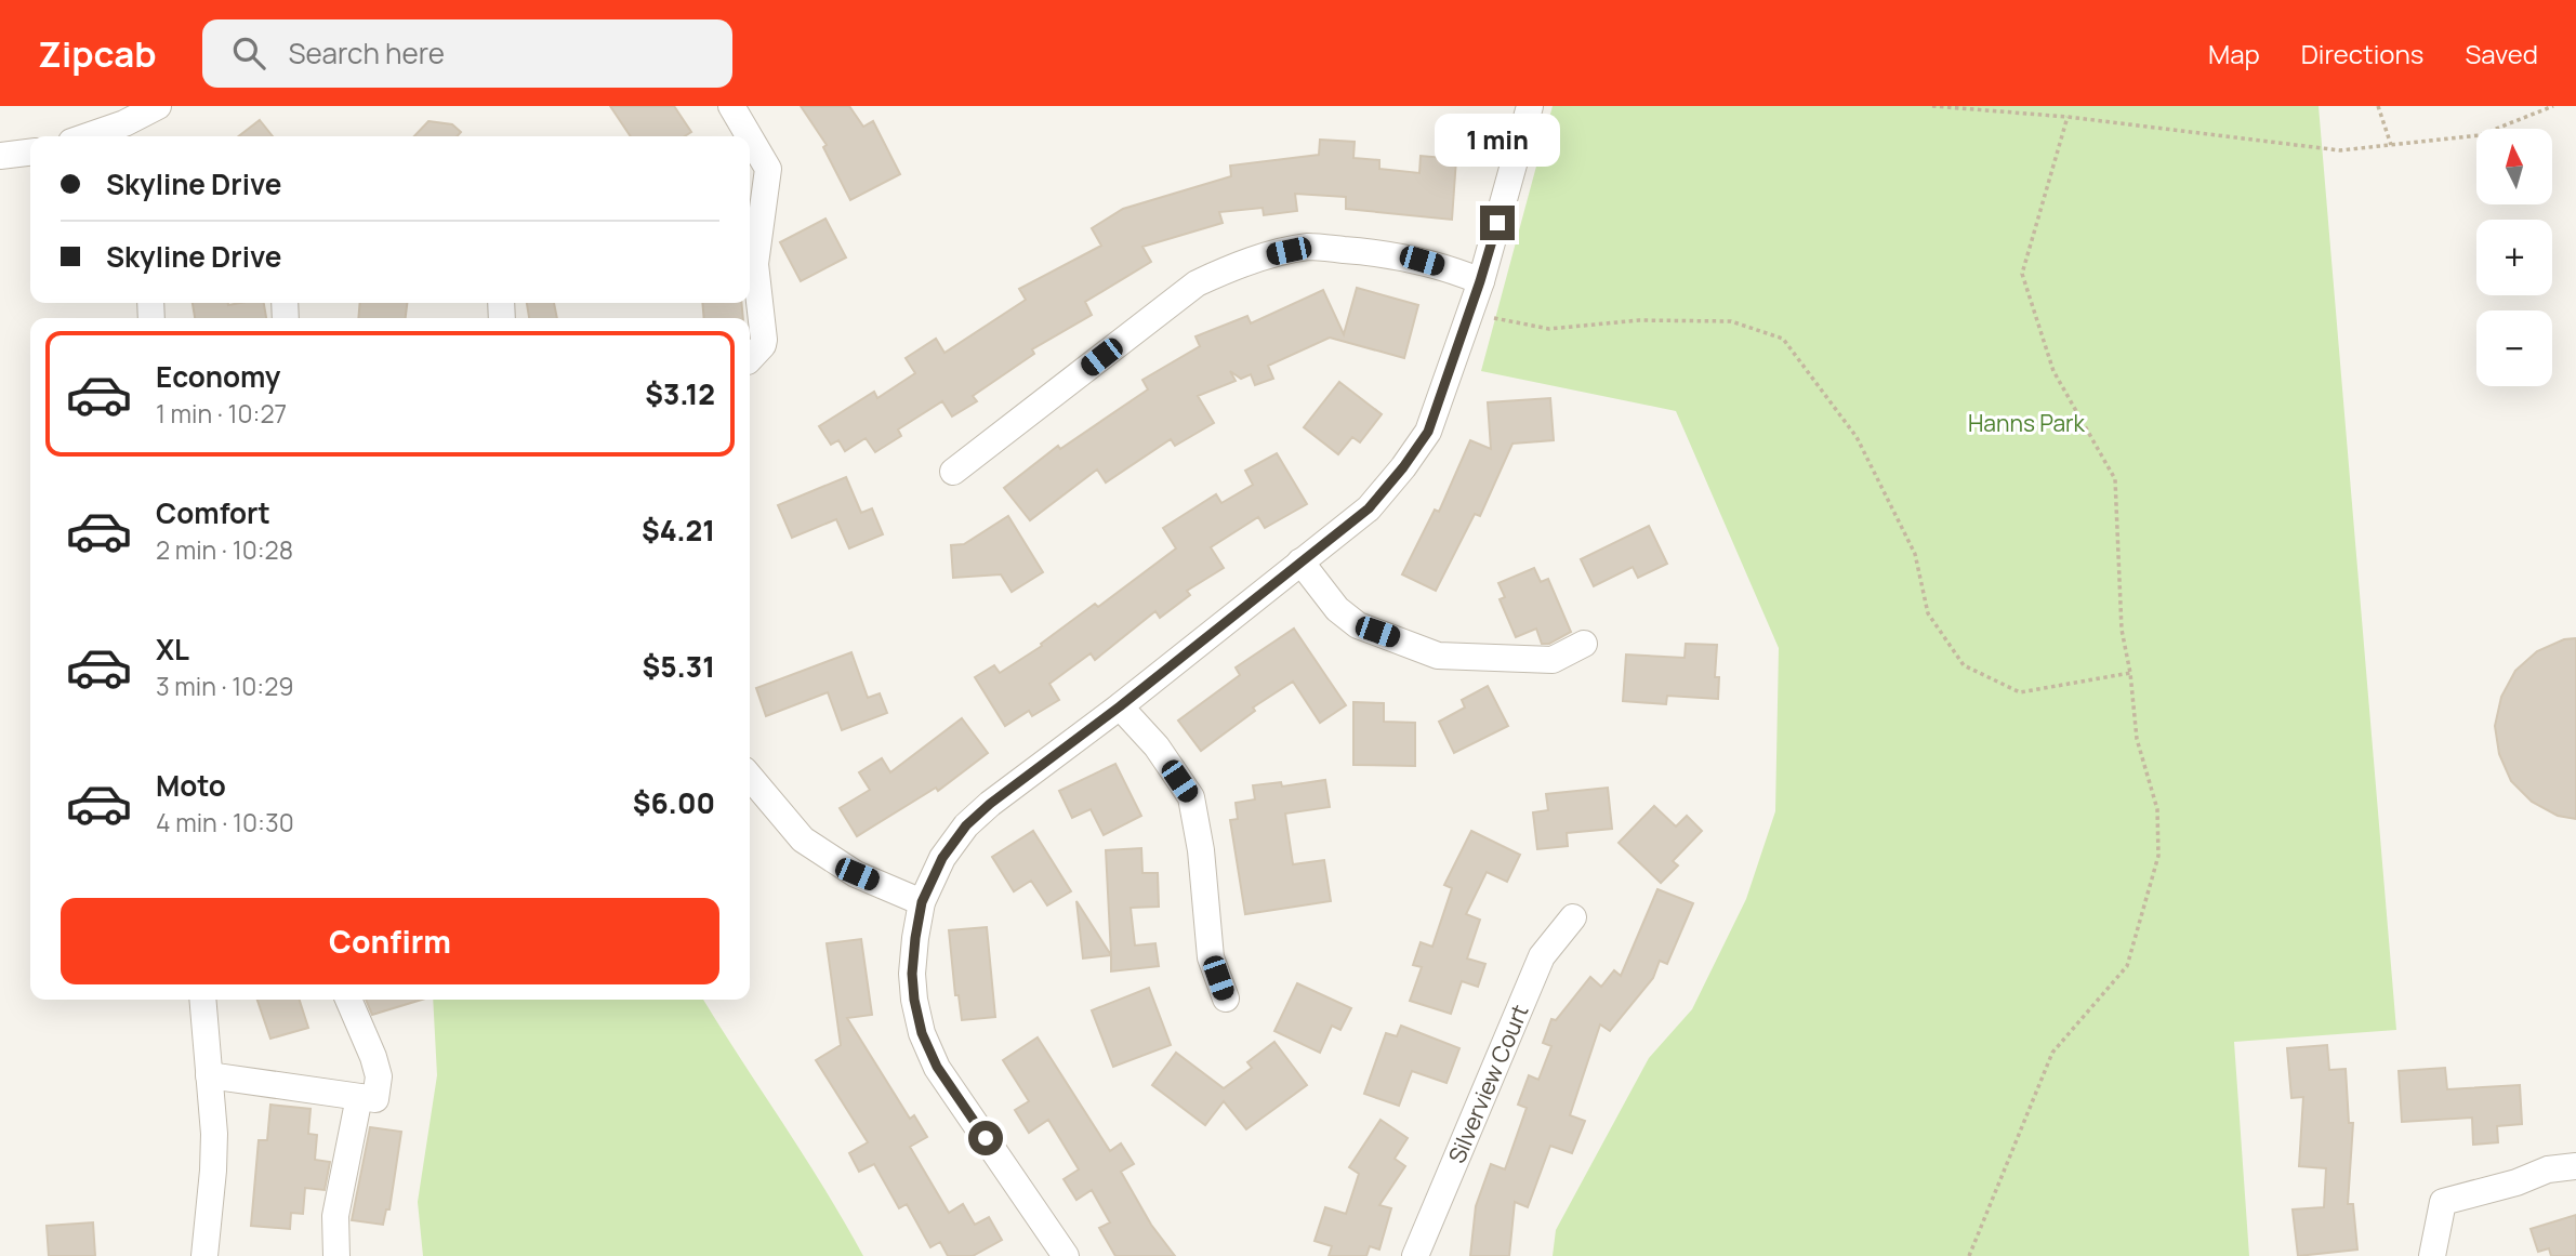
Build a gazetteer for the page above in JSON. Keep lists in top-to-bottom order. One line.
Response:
{"streets":{"street":["Silverview Court"]},"parks":["Hanns Park"],"north":"top","page":{"header":"Zipcab","search":"Search here","nav":["Map","Directions","Saved"],"bubble":"1 min","map_buttons":["+","−"],"banner":["Skyline Drive","Skyline Drive"],"list":[{"name":"Economy","note":"1 min · 10:27","value":"$3.12"},{"name":"Comfort","note":"2 min · 10:28","value":"$4.21"},{"name":"XL","note":"3 min · 10:29","value":"$5.31"},{"name":"Moto","note":"4 min · 10:30","value":"$6.00"}],"buttons":"Confirm"}}
